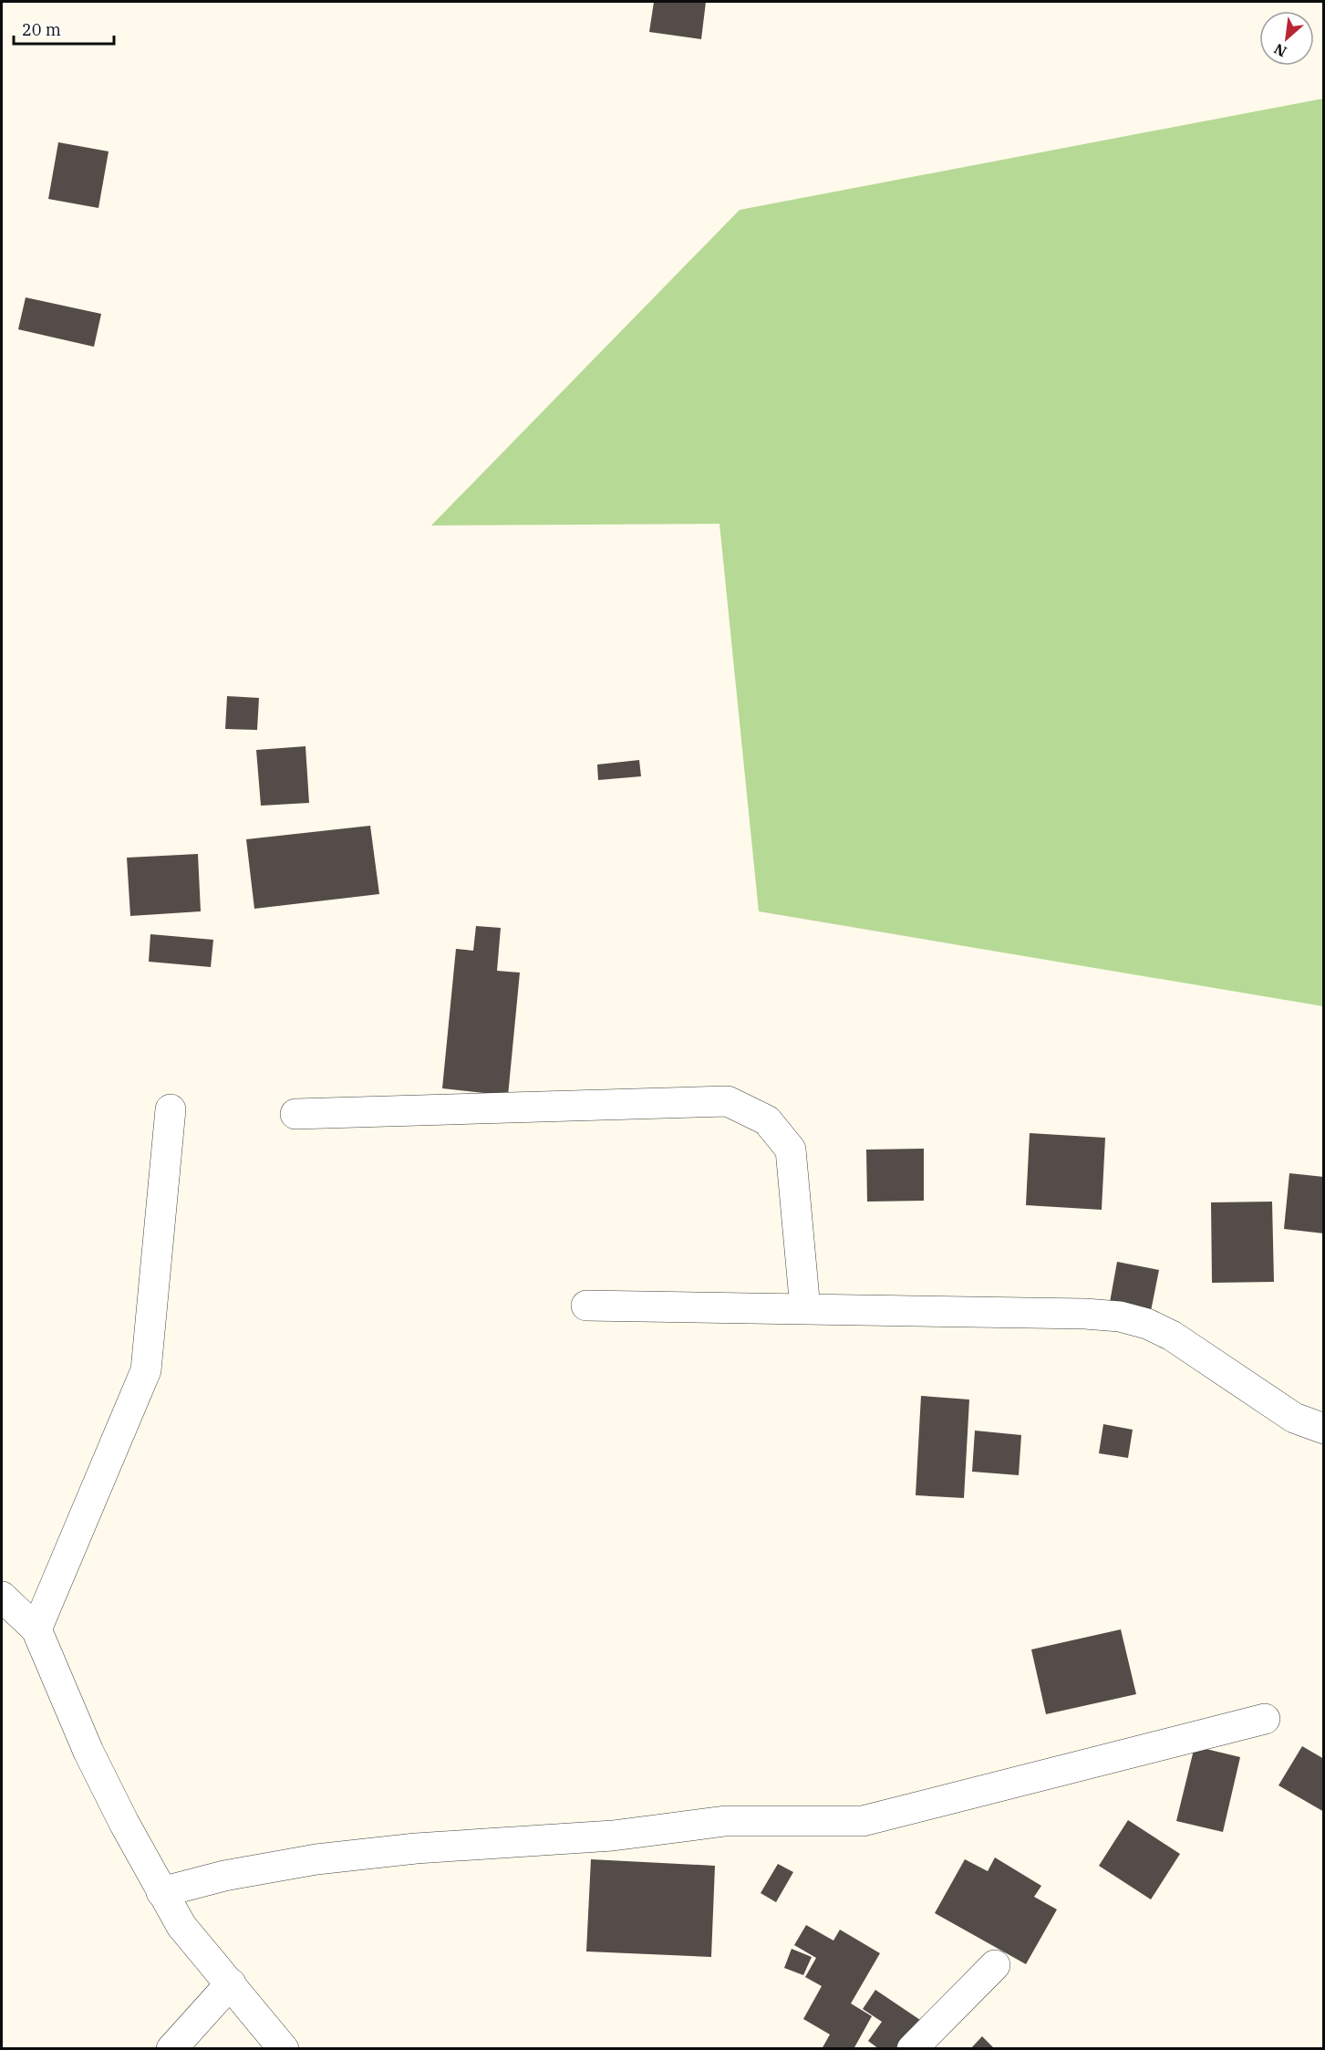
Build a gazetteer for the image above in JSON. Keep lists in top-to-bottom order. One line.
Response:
{"scale_bar":"20 m","north":"bottom left"}
